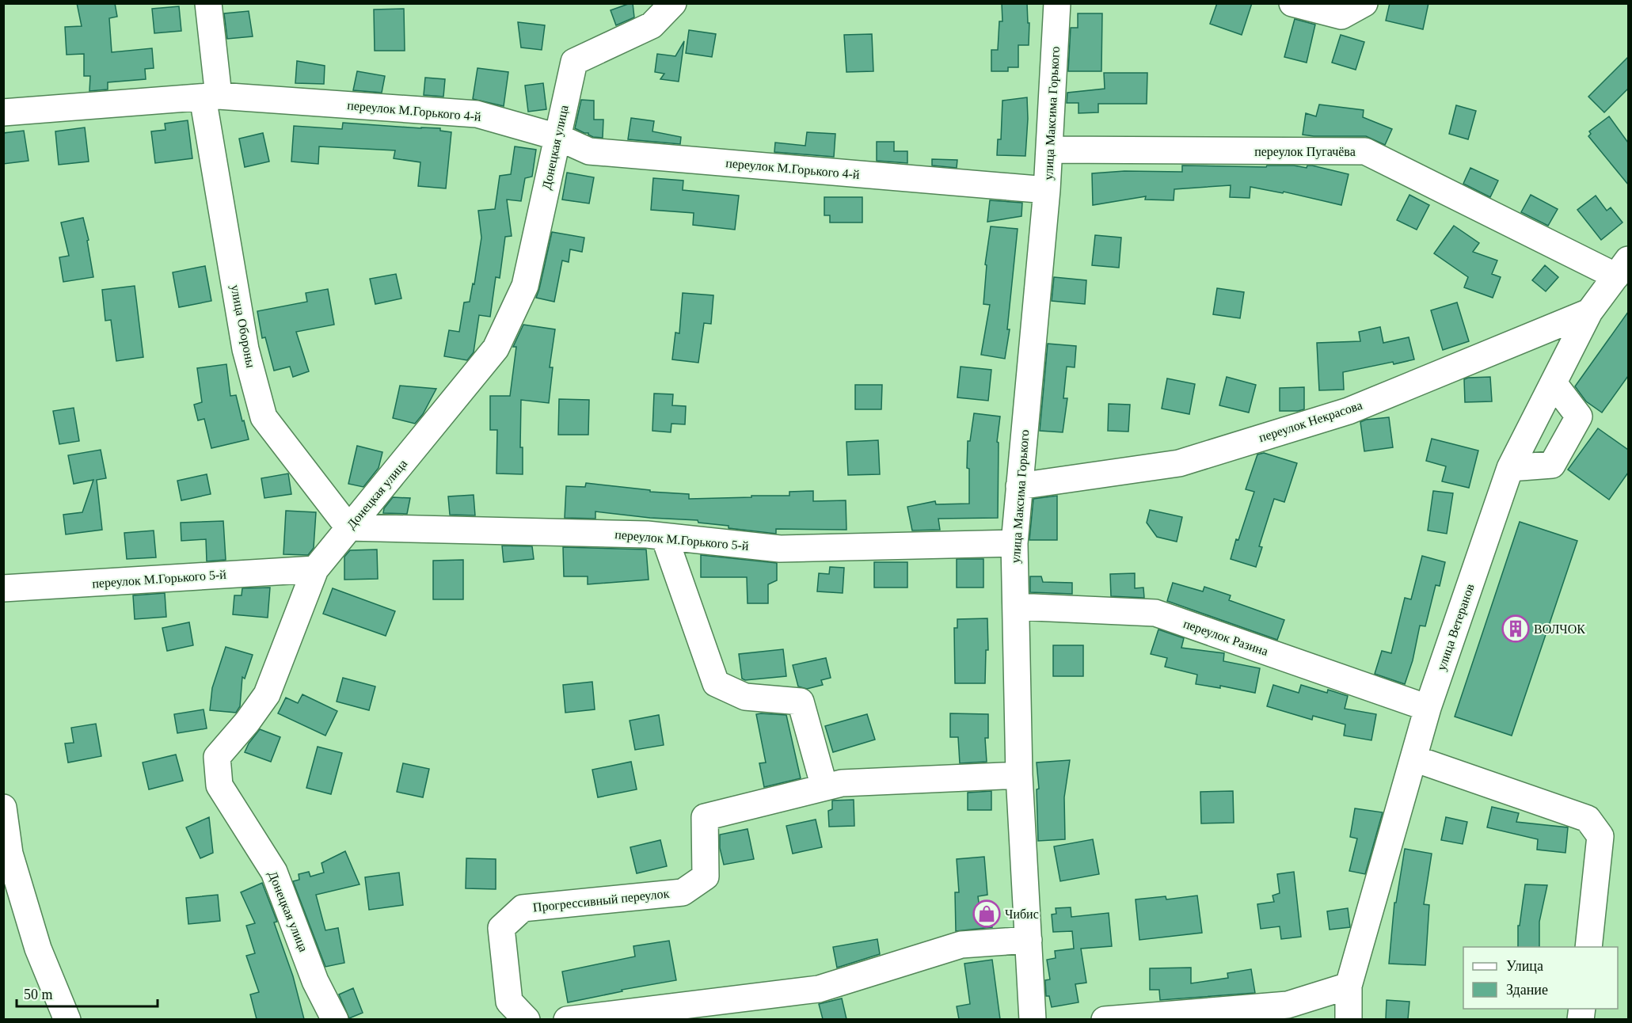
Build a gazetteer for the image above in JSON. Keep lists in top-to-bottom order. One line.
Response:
{"streets":{"street":["переулок М.Горького 4-й","улица Максима Горького","Донецкая улица","переулок Пугачёва","улица Обороны","переулок Некрасова","переулок М.Горького 5-й","улица Ветеранов","переулок Разина","Прогрессивный переулок"]},"crossings":[["переулок М.Горького 4-й","улица Максима Горького"],["переулок М.Горького 4-й","Донецкая улица"],["переулок М.Горького 4-й","улица Обороны"],["улица Максима Горького","переулок Пугачёва"],["улица Максима Горького","переулок Некрасова"],["улица Максима Горького","переулок М.Горького 5-й"],["улица Максима Горького","переулок Разина"],["улица Максима Горького","Прогрессивный переулок"],["Донецкая улица","улица Обороны"],["Донецкая улица","переулок М.Горького 5-й"],["переулок Пугачёва","улица Ветеранов"],["улица Обороны","переулок М.Горького 5-й"],["переулок Некрасова","улица Ветеранов"],["улица Ветеранов","переулок Разина"]],"places":{"building":["ВОЛЧОК"],"shop":["Чибис"]},"legend":["Улица","Здание"],"scale_bar":"50 m"}
